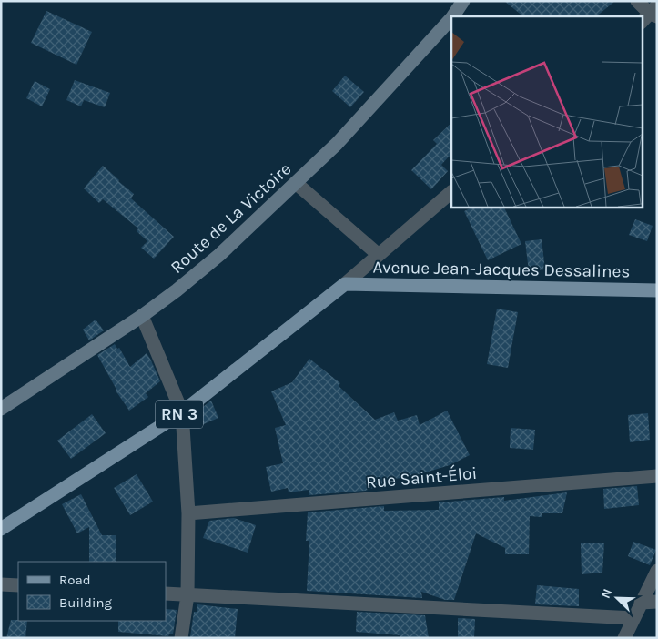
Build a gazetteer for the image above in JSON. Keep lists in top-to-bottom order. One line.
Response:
{"streets":{"main road":["Avenue Jean-Jacques Dessalines","RN 3"],"street":["Route de La Victoire","Rue Saint-Éloi"]},"crossings":[["Avenue Jean-Jacques Dessalines","RN 3"]],"legend":["Road","Building"],"north":"top left"}
